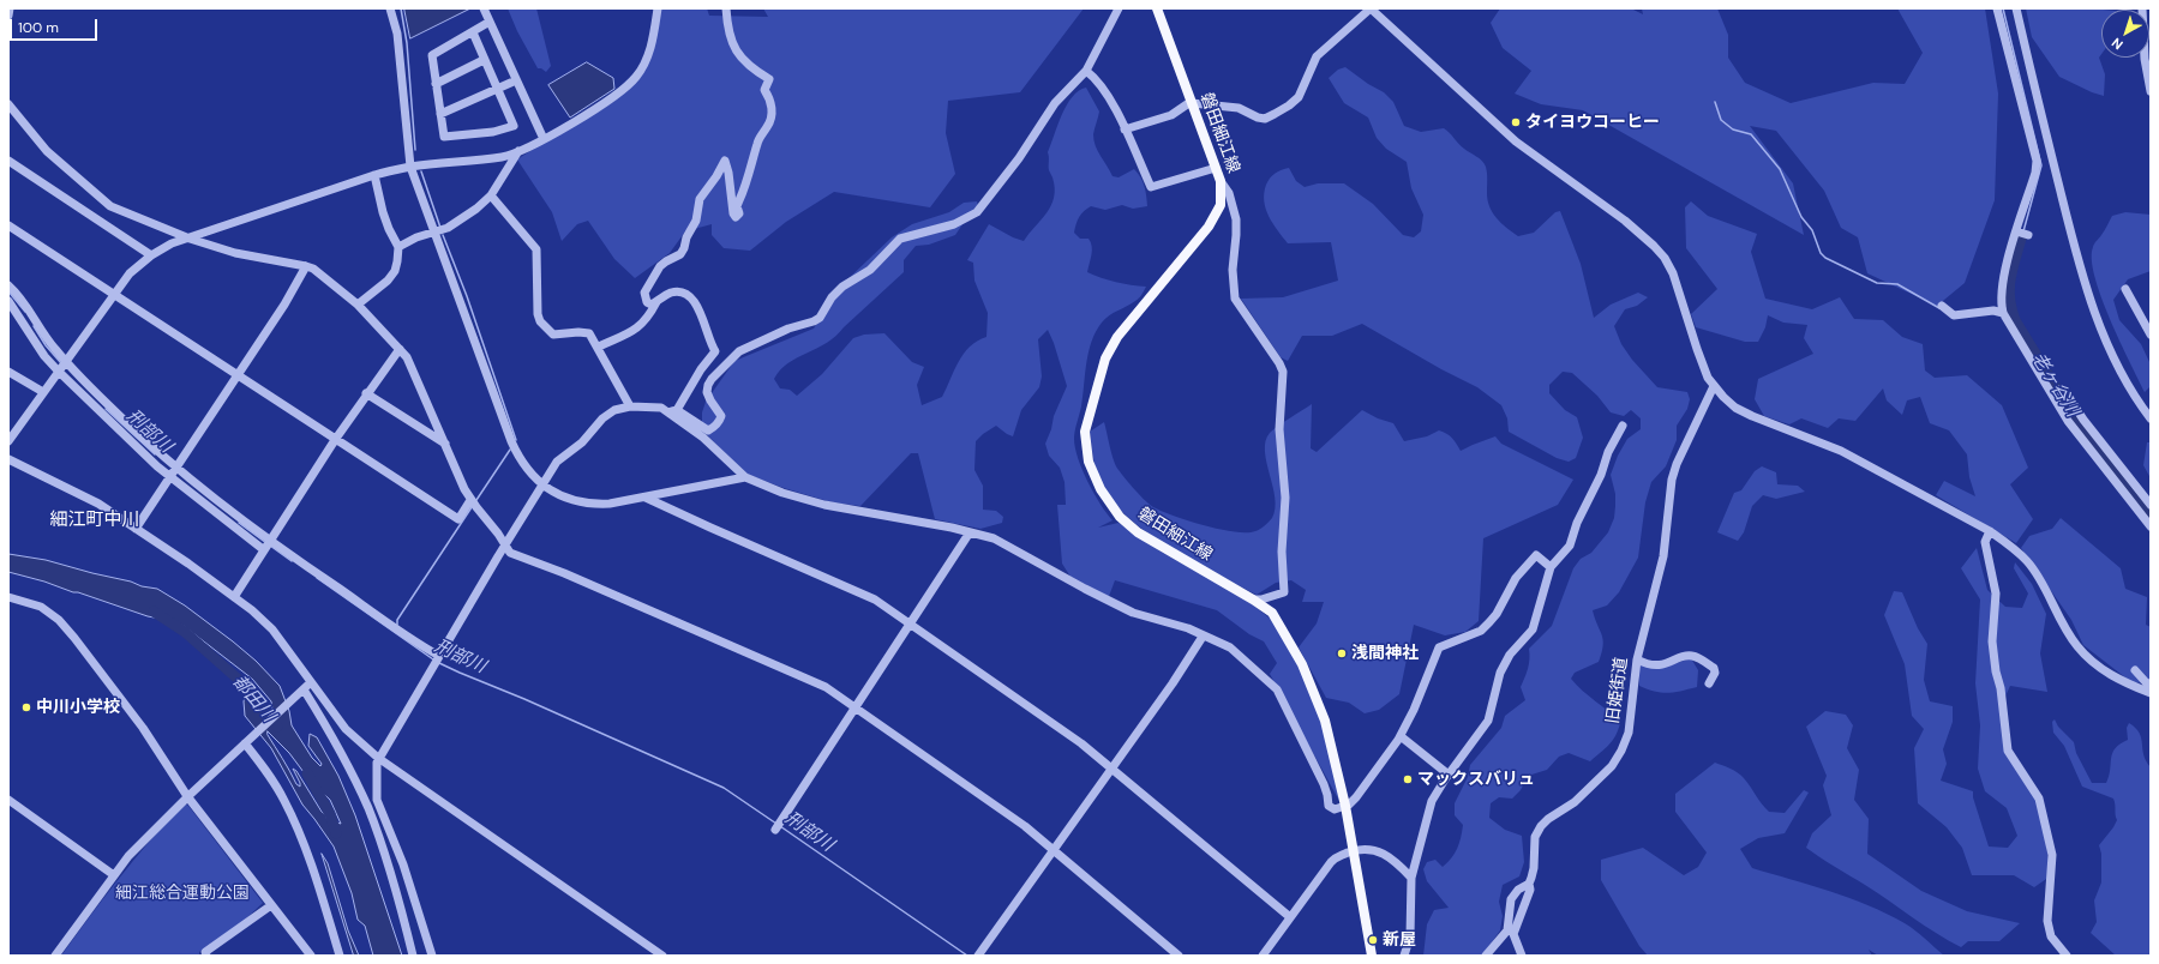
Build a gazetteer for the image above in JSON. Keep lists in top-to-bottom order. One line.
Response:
{"streets":{"main road":["磐田細江線"],"street":["旧姫街道"]},"districts":["細江町中川"],"water":["老ヶ谷川","刑部川","都田川"],"parks":["細江総合運動公園"],"places":["タイヨウコーヒー","浅間神社","中川小学校","マックスバリュ","新屋"],"scale_bar":"100 m","north":"bottom left"}
